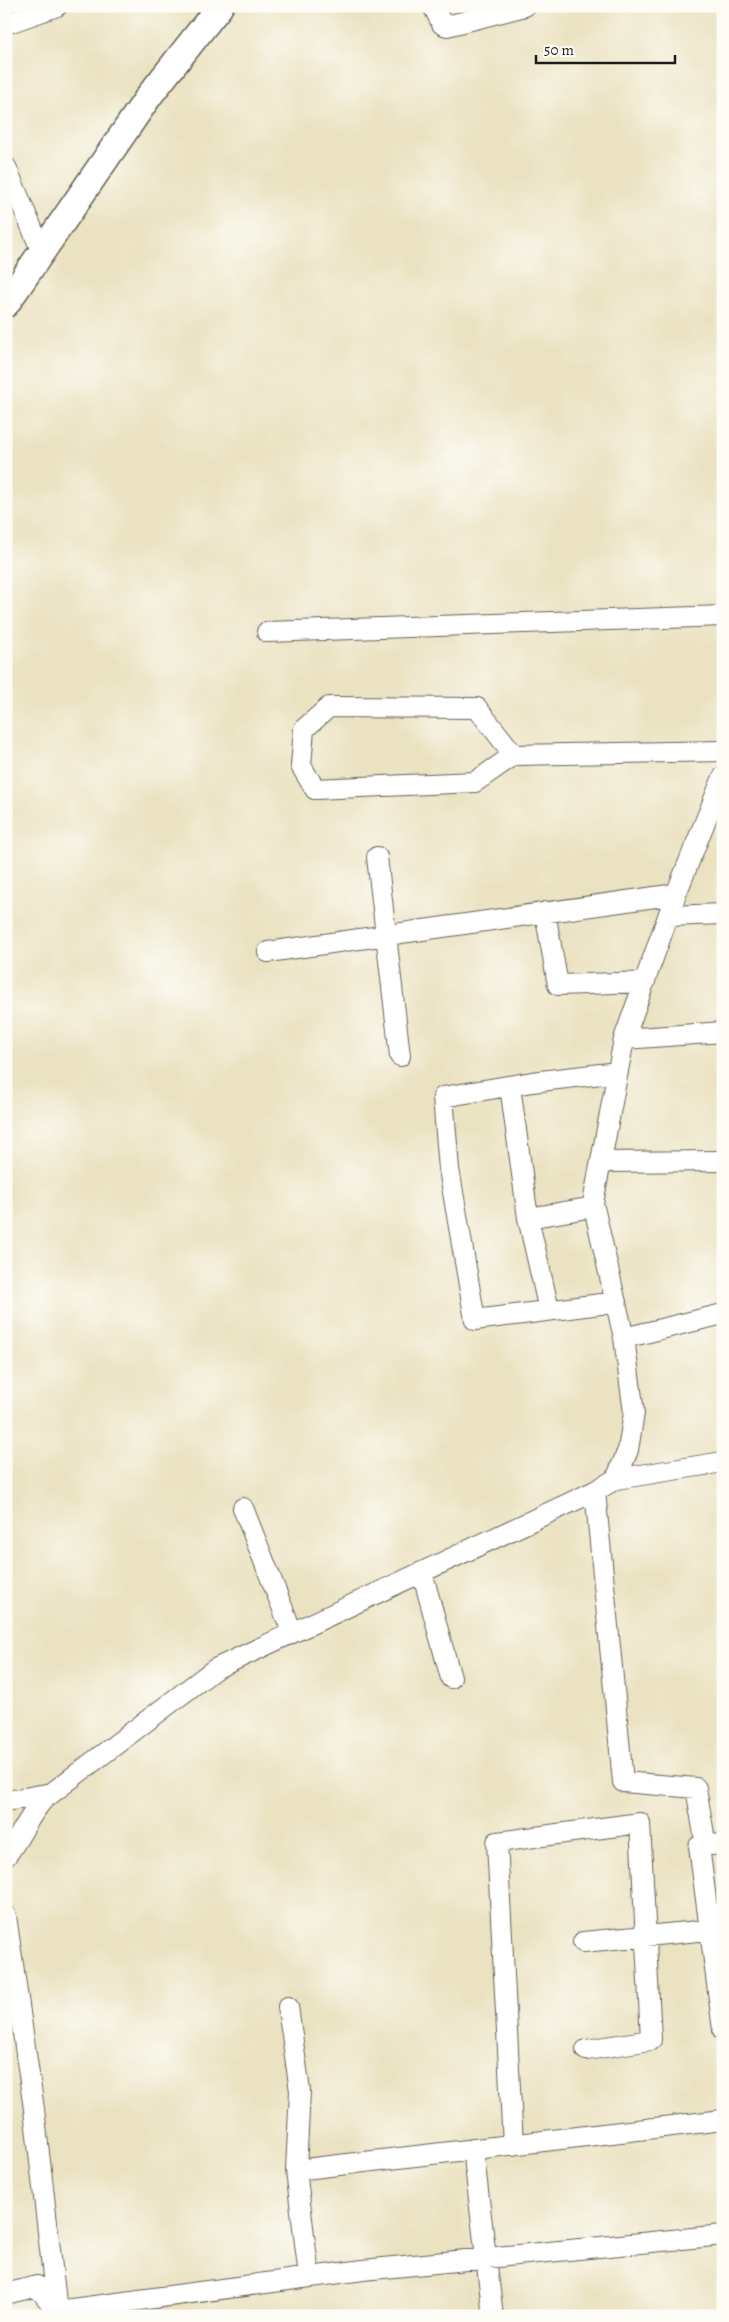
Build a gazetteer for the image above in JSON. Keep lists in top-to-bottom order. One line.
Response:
{"scale_bar":"50 m"}
